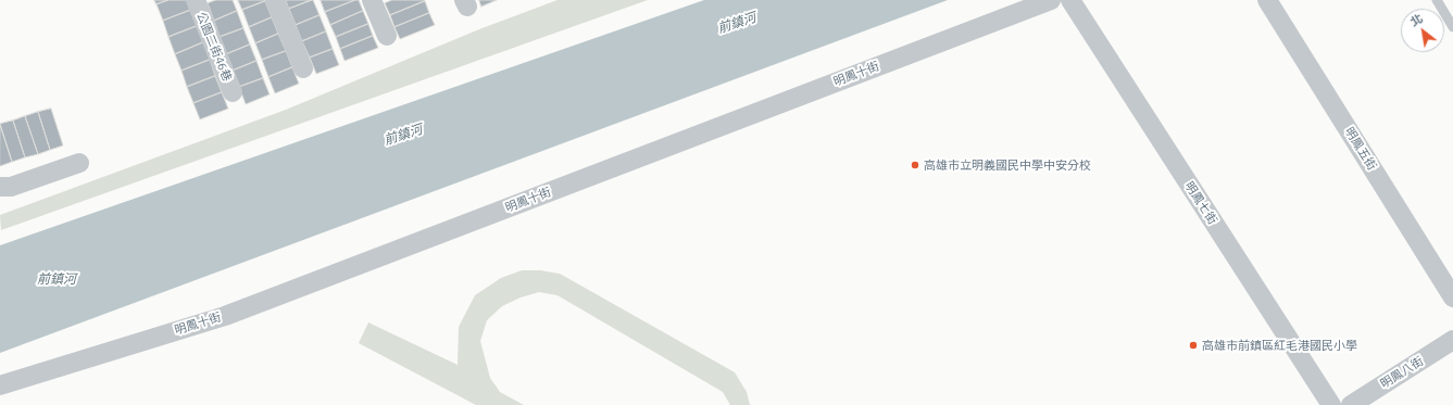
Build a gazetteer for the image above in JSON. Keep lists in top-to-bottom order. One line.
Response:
{"streets":{"street":["公園二街46巷","明鳳十街","明鳳五街","明鳳七街","明鳳八街"]},"water":["前鎮河"],"places":["高雄市立明義國民中學中安分校","高雄市前鎮區紅毛港國民小學"],"north":"top left"}
